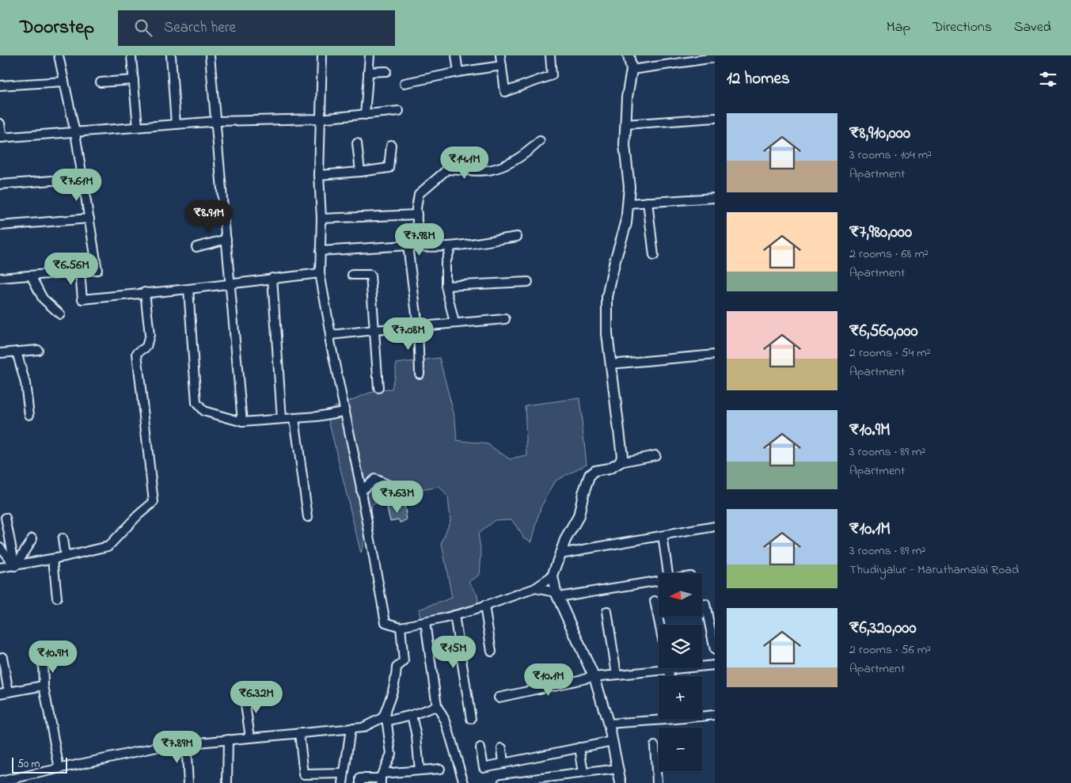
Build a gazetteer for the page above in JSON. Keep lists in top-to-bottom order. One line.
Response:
{"scale_bar":"50 m","north":"left","page":{"header":"Doorstep","search":"Search here","nav":["Map","Directions","Saved"],"heading":"12 homes","list":[{"name":"₹8,910,000","note":"3 rooms · 104 m² · Apartment"},{"name":"₹7,980,000","note":"2 rooms · 68 m² · Apartment"},{"name":"₹6,560,000","note":"2 rooms · 54 m² · Apartment"},{"name":"₹10.9M","note":"3 rooms · 89 m² · Apartment"},{"name":"₹10.1M","note":"3 rooms · 89 m² · Thudiyalur - Maruthamalai Road"},{"name":"₹6,320,000","note":"2 rooms · 56 m² · Apartment"}],"price":["₹14.1M","₹7.61M","₹8.91M","₹7.98M","₹6.56M","₹7.08M","₹7.63M","₹15M","₹10.9M","₹10.1M","₹6.32M","₹7.89M"],"map_buttons":["+","−"],"scale":"50 m"}}
